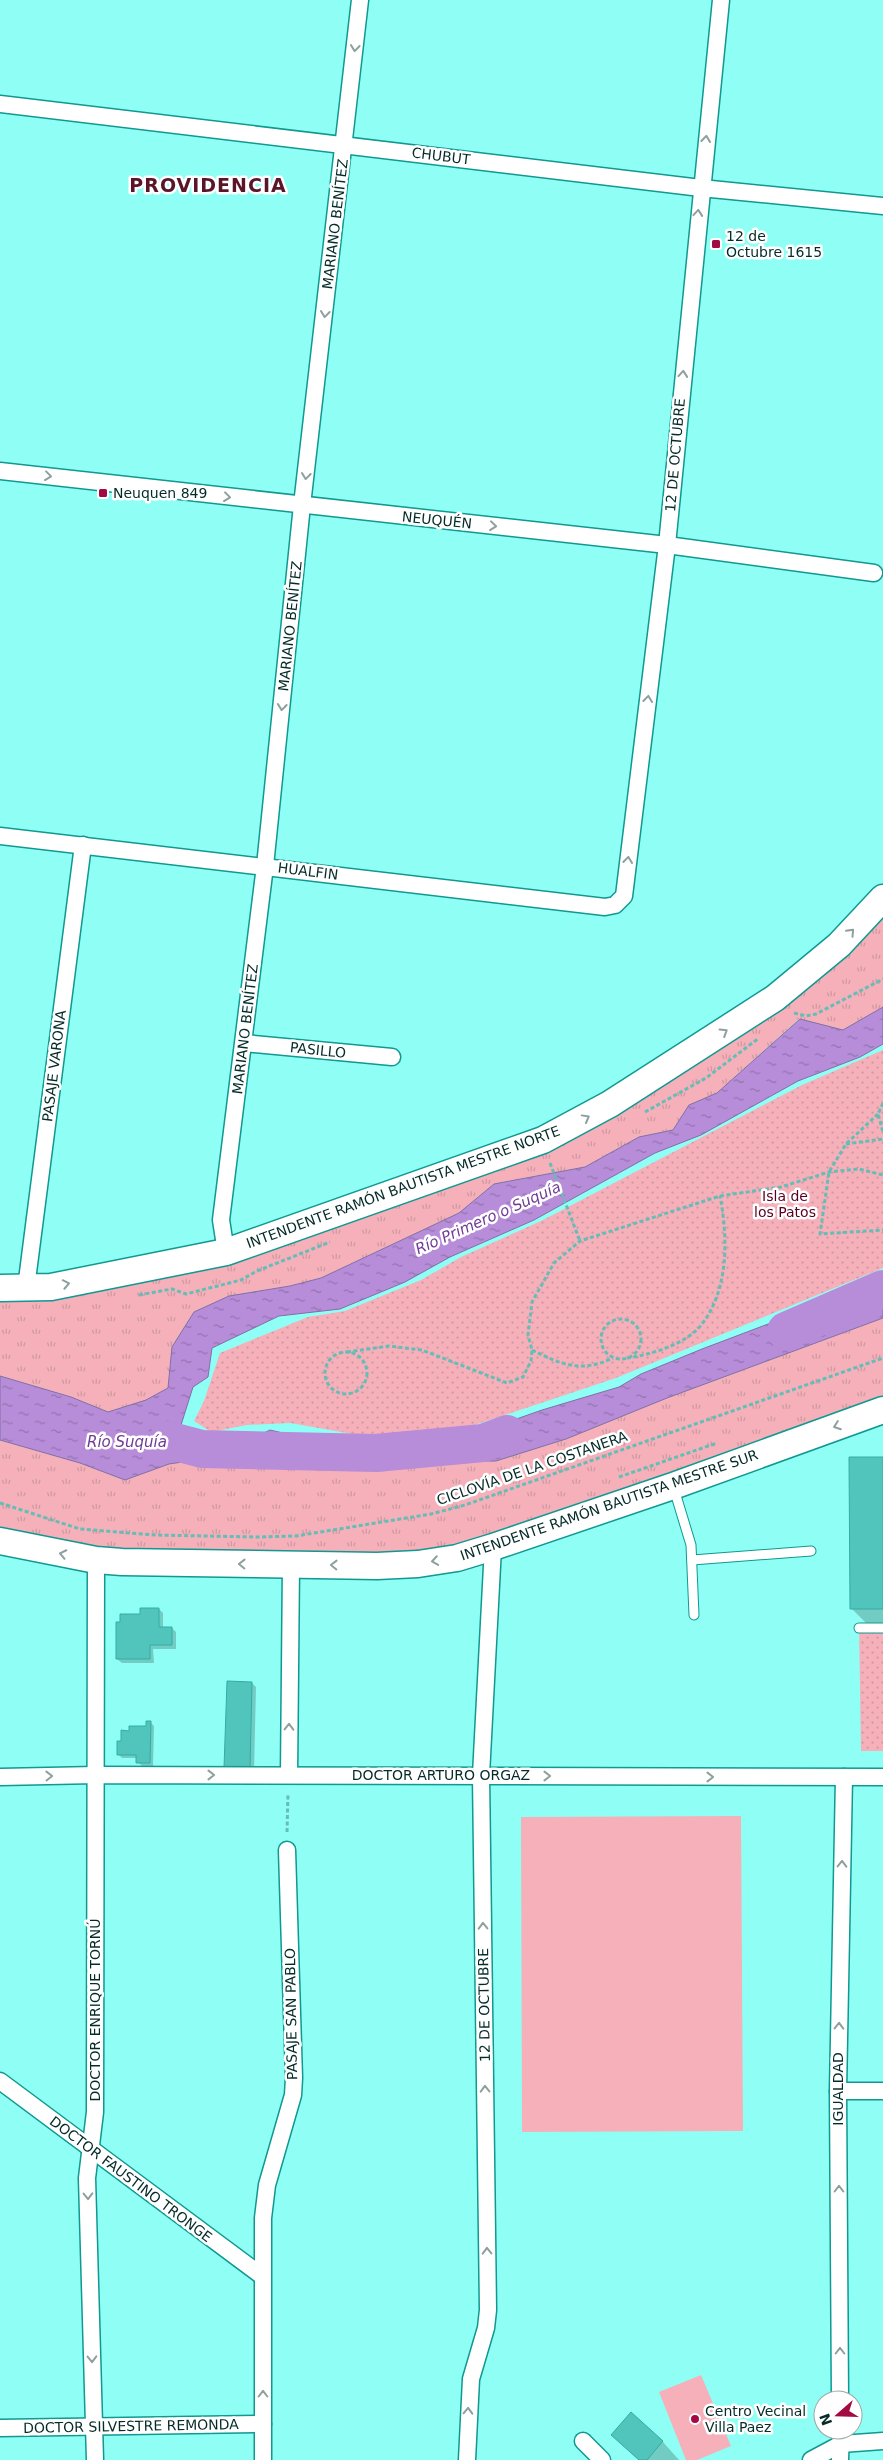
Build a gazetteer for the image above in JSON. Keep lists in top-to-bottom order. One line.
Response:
{"streets":{"main road":["INTENDENTE RAMÓN BAUTISTA MESTRE NORTE","INTENDENTE RAMÓN BAUTISTA MESTRE SUR"],"street":["CHUBUT","MARIANO BENÍTEZ","12 DE OCTUBRE","NEUQUÉN","HUALFIN","PASILLO","PASAJE VARONA","DOCTOR ARTURO ORGAZ","DOCTOR ENRIQUE TORNÚ","PASAJE SAN PABLO","IGUALDAD","DOCTOR FAUSTINO TRONGE","DOCTOR SILVESTRE REMONDA"],"path":["CICLOVÍA DE LA COSTANERA"]},"crossings":[["CHUBUT","MARIANO BENÍTEZ"],["CHUBUT","12 DE OCTUBRE"],["MARIANO BENÍTEZ","NEUQUÉN"],["MARIANO BENÍTEZ","HUALFIN"],["MARIANO BENÍTEZ","PASILLO"],["MARIANO BENÍTEZ","INTENDENTE RAMÓN BAUTISTA MESTRE NORTE"],["12 DE OCTUBRE","NEUQUÉN"],["12 DE OCTUBRE","HUALFIN"],["12 DE OCTUBRE","INTENDENTE RAMÓN BAUTISTA MESTRE SUR"],["12 DE OCTUBRE","DOCTOR ARTURO ORGAZ"],["HUALFIN","PASAJE VARONA"],["PASAJE VARONA","INTENDENTE RAMÓN BAUTISTA MESTRE NORTE"],["INTENDENTE RAMÓN BAUTISTA MESTRE SUR","DOCTOR ENRIQUE TORNÚ"],["DOCTOR ARTURO ORGAZ","DOCTOR ENRIQUE TORNÚ"],["DOCTOR ARTURO ORGAZ","IGUALDAD"],["DOCTOR ENRIQUE TORNÚ","DOCTOR FAUSTINO TRONGE"],["DOCTOR ENRIQUE TORNÚ","DOCTOR SILVESTRE REMONDA"],["PASAJE SAN PABLO","DOCTOR FAUSTINO TRONGE"],["PASAJE SAN PABLO","DOCTOR SILVESTRE REMONDA"]],"one_way":["MARIANO BENÍTEZ","12 DE OCTUBRE","NEUQUÉN","INTENDENTE RAMÓN BAUTISTA MESTRE NORTE","INTENDENTE RAMÓN BAUTISTA MESTRE SUR","DOCTOR ARTURO ORGAZ","IGUALDAD"],"districts":["PROVIDENCIA"],"water":["Río Primero o Suquía","Río Suquía"],"parks":["Isla de los Patos"],"places":{"transit":["12 de Octubre 1615","Neuquen 849"],"other":["Centro Vecinal Villa Paez"]},"north":"left"}
